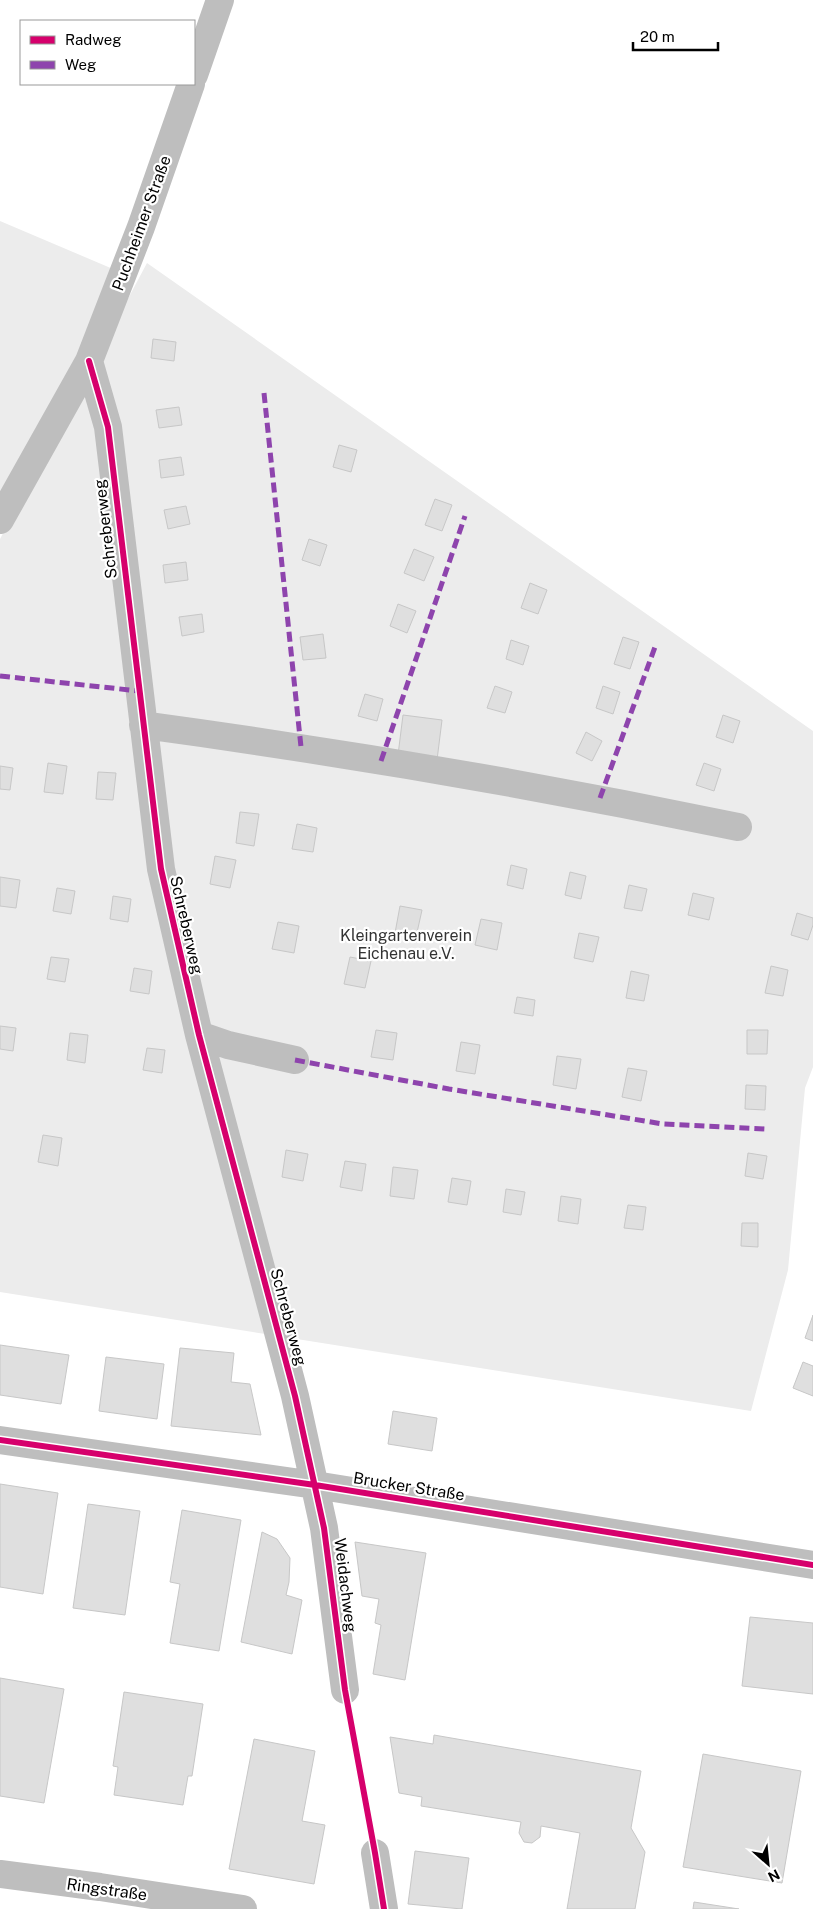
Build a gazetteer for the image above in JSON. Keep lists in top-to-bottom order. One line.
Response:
{"streets":{"street":["Puchheimer Straße","Schreberweg","Brucker Straße","Weidachweg","Ringstraße"]},"crossings":[["Puchheimer Straße","Schreberweg"],["Schreberweg","Brucker Straße"],["Schreberweg","Weidachweg"],["Brucker Straße","Weidachweg"]],"parks":["Kleingartenverein Eichenau e.V."],"legend":["Radweg","Weg"],"scale_bar":"20 m","north":"bottom right"}
